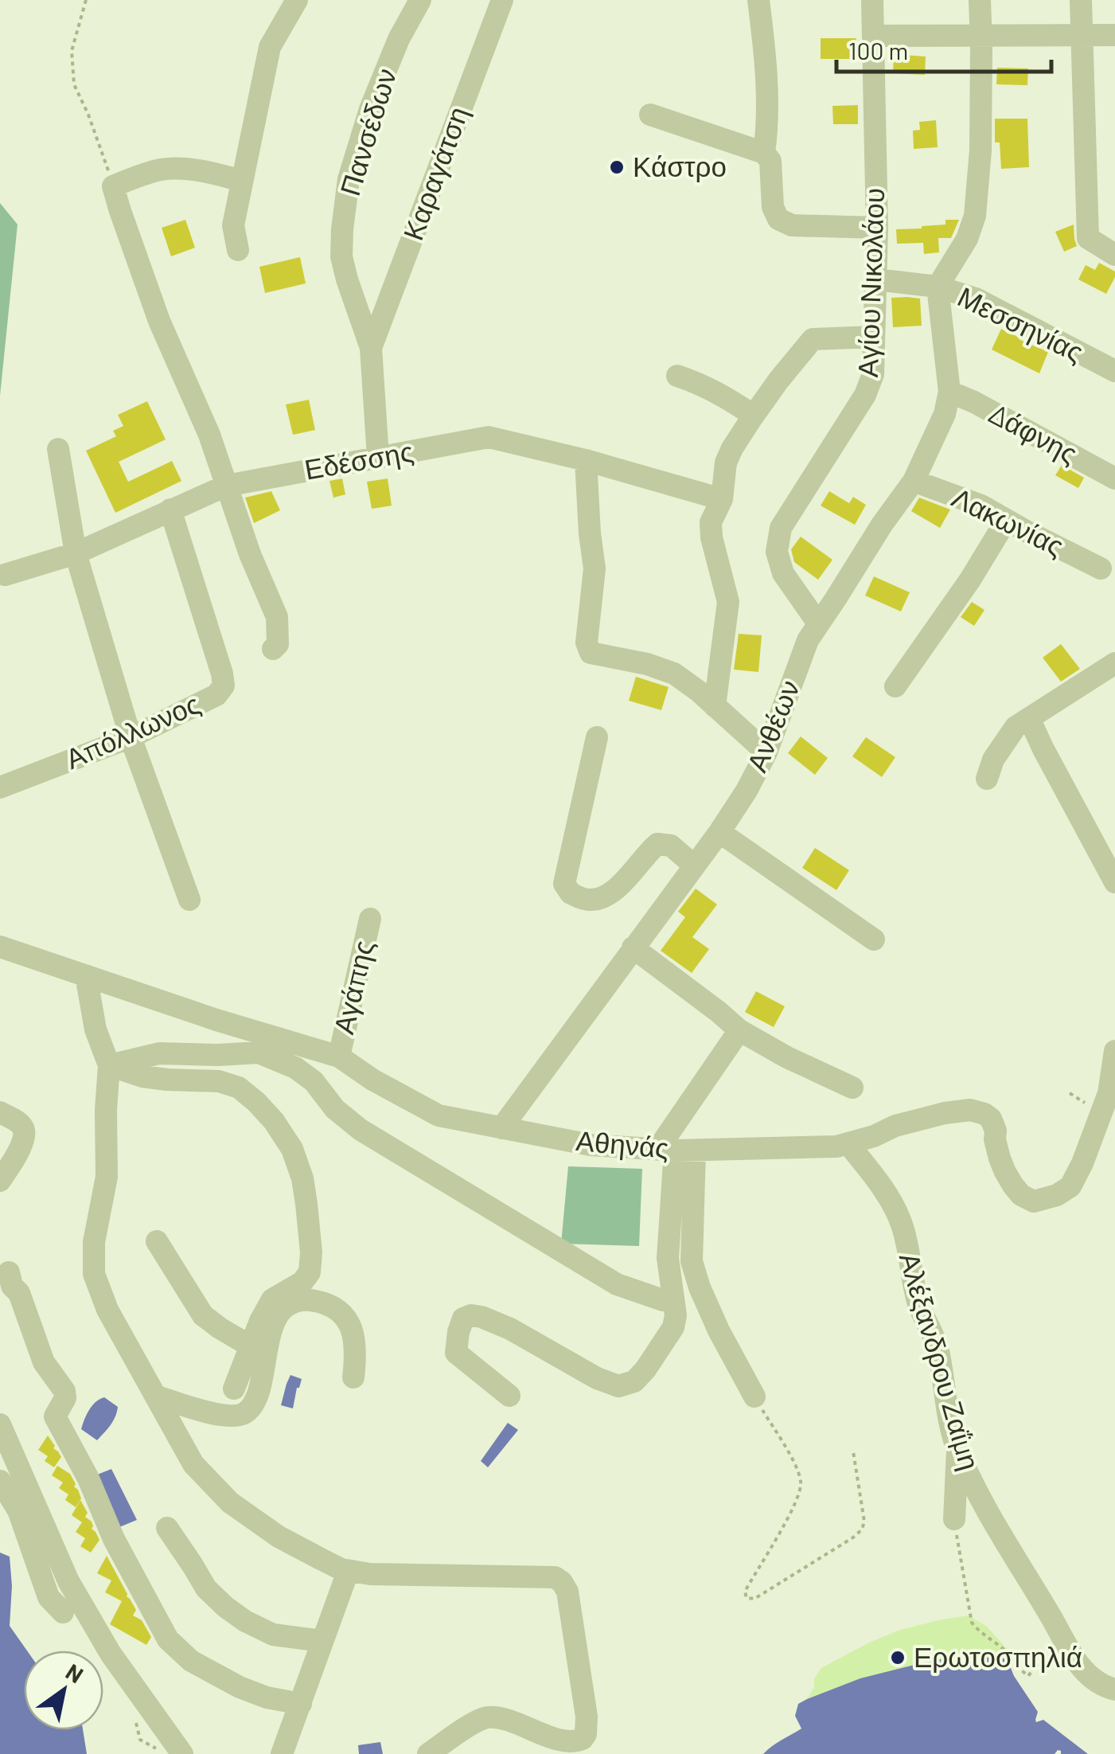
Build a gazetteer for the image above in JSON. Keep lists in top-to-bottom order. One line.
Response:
{"streets":{"street":["Πανσέδων","Καραγάτση","Αγίου Νικολάου","Μεσσηνίας","Δάφνης","Εδέσσης","Λακωνίας","Ανθέων","Απόλλωνος","Αγάπης","Αθηνάς","Αλέξανδρου Ζαΐμη"]},"crossings":[["Πανσέδων","Καραγάτση"],["Πανσέδων","Εδέσσης"],["Αγίου Νικολάου","Μεσσηνίας"],["Αγίου Νικολάου","Ανθέων"],["Μεσσηνίας","Ανθέων"],["Δάφνης","Ανθέων"],["Εδέσσης","Απόλλωνος"],["Λακωνίας","Ανθέων"],["Ανθέων","Αθηνάς"],["Αγάπης","Αθηνάς"],["Αθηνάς","Αλέξανδρου Ζαΐμη"]],"places":["Κάστρο","Ερωτοσπηλιά"],"scale_bar":"100 m","north":"top right"}
